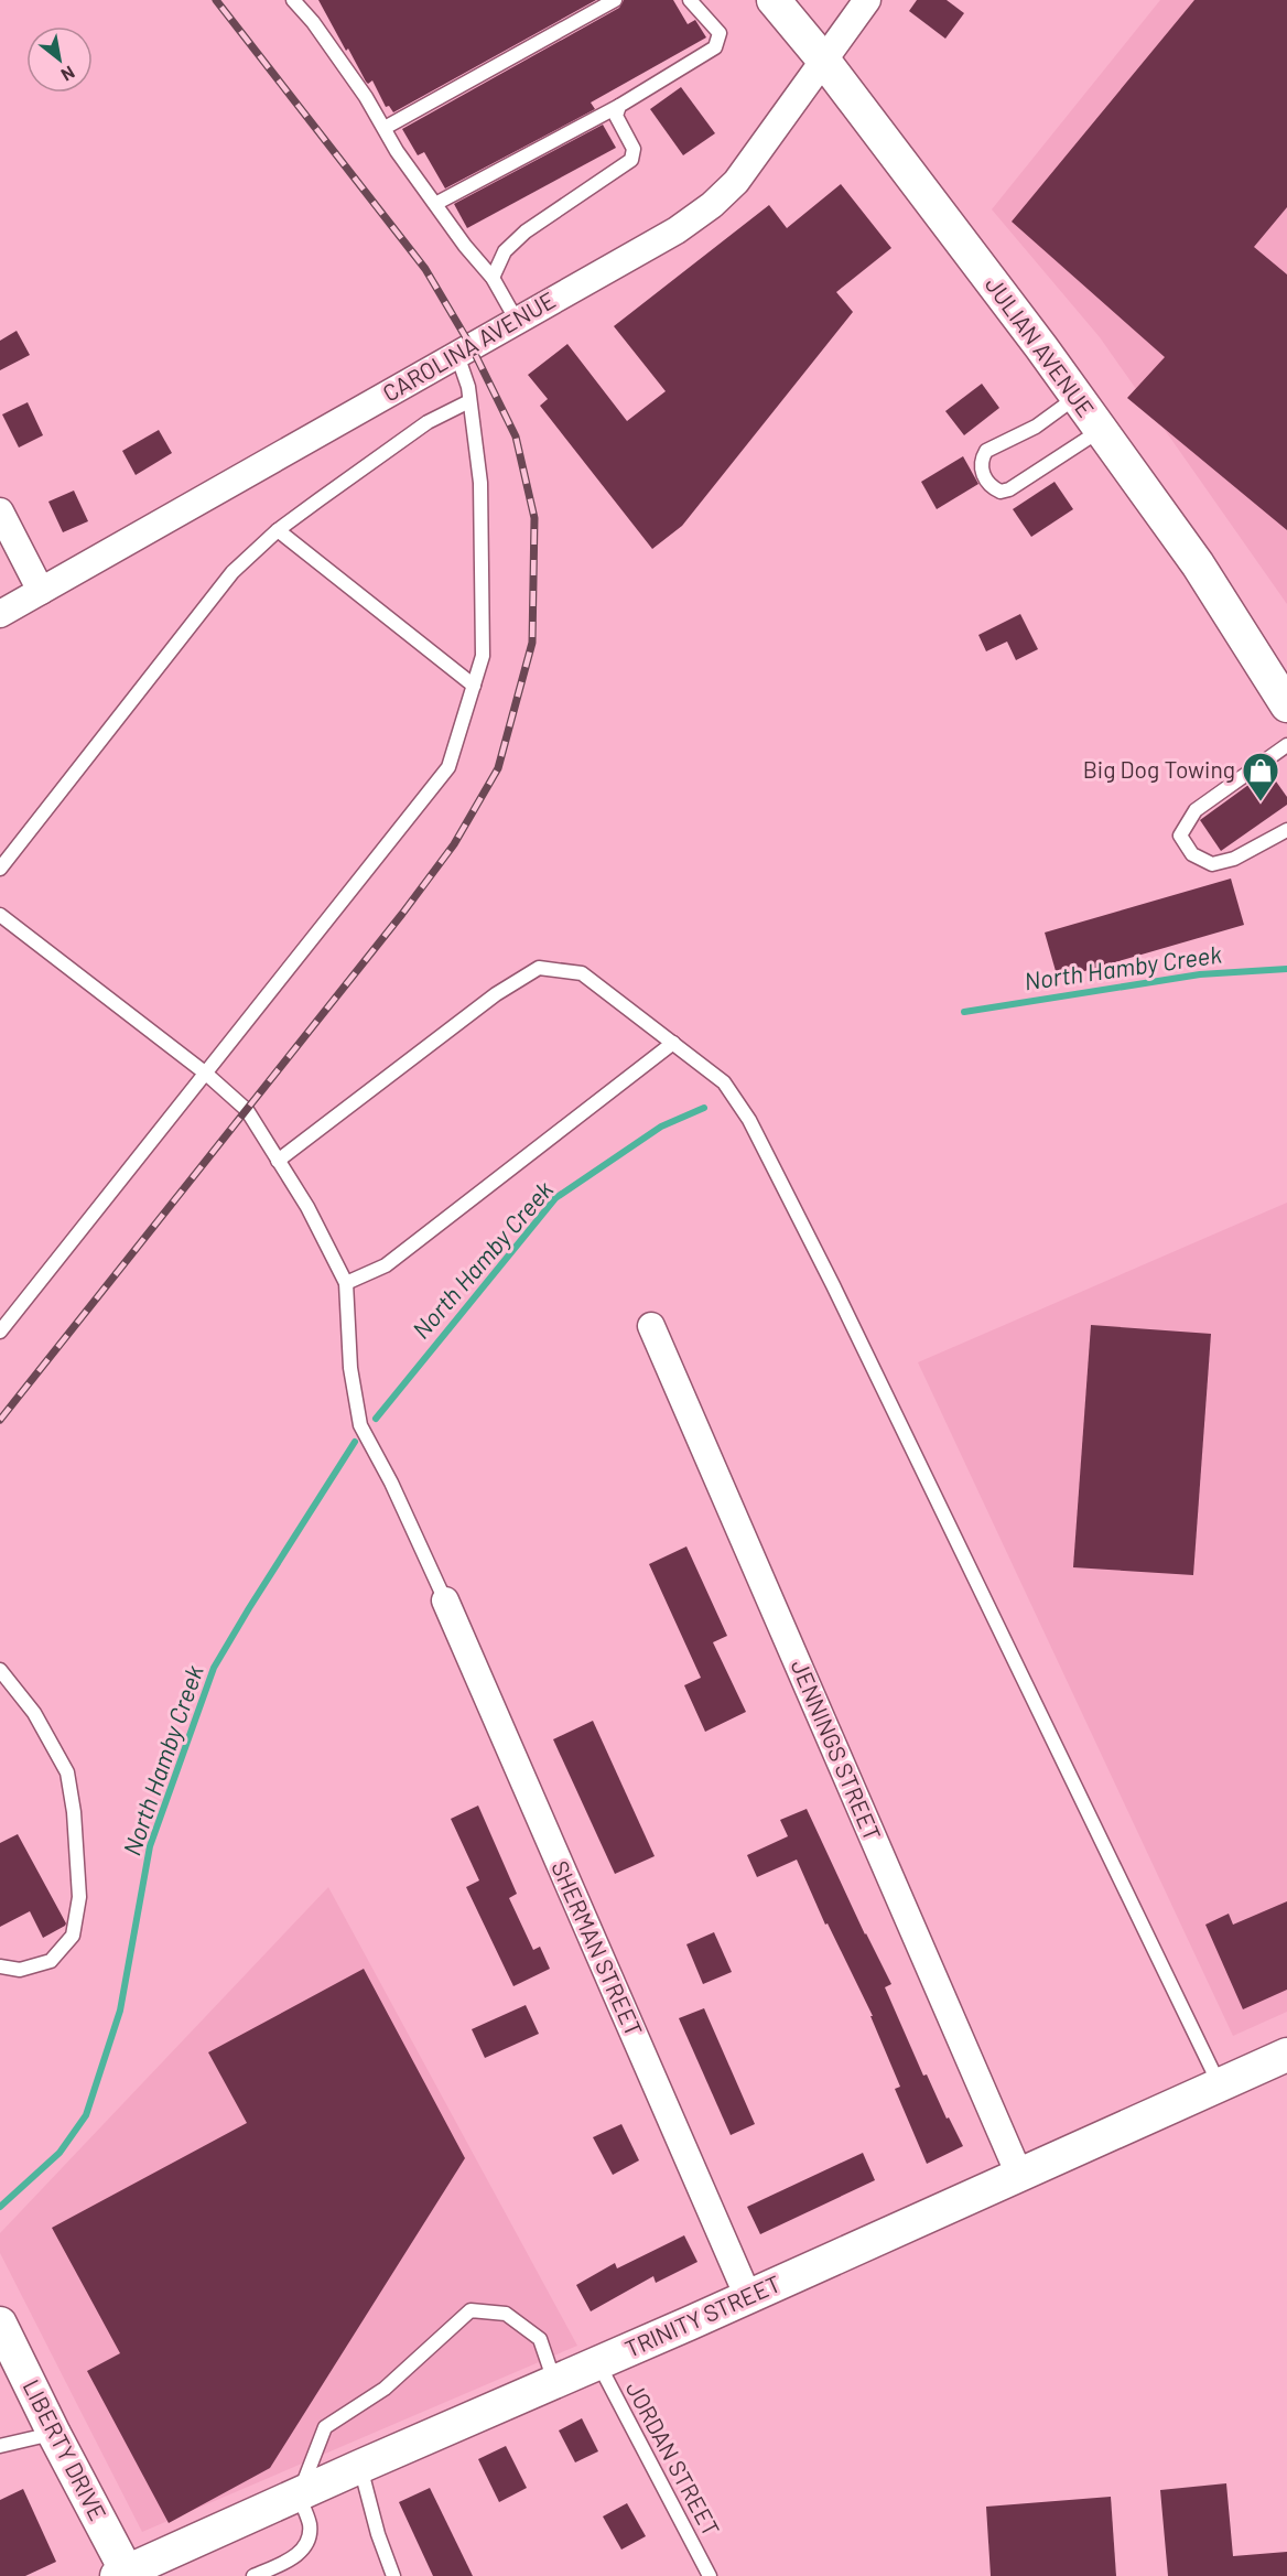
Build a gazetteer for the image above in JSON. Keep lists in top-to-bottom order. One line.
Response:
{"streets":{"street":["CAROLINA AVENUE","JULIAN AVENUE","JENNINGS STREET","SHERMAN STREET","TRINITY STREET","LIBERTY DRIVE"],"lane":["JORDAN STREET"]},"crossings":[["CAROLINA AVENUE","JULIAN AVENUE"],["JENNINGS STREET","TRINITY STREET"],["SHERMAN STREET","TRINITY STREET"],["TRINITY STREET","LIBERTY DRIVE"],["TRINITY STREET","JORDAN STREET"]],"water":["North Hamby Creek"],"places":{"shop":["Big Dog Towing"]},"north":"bottom right"}
